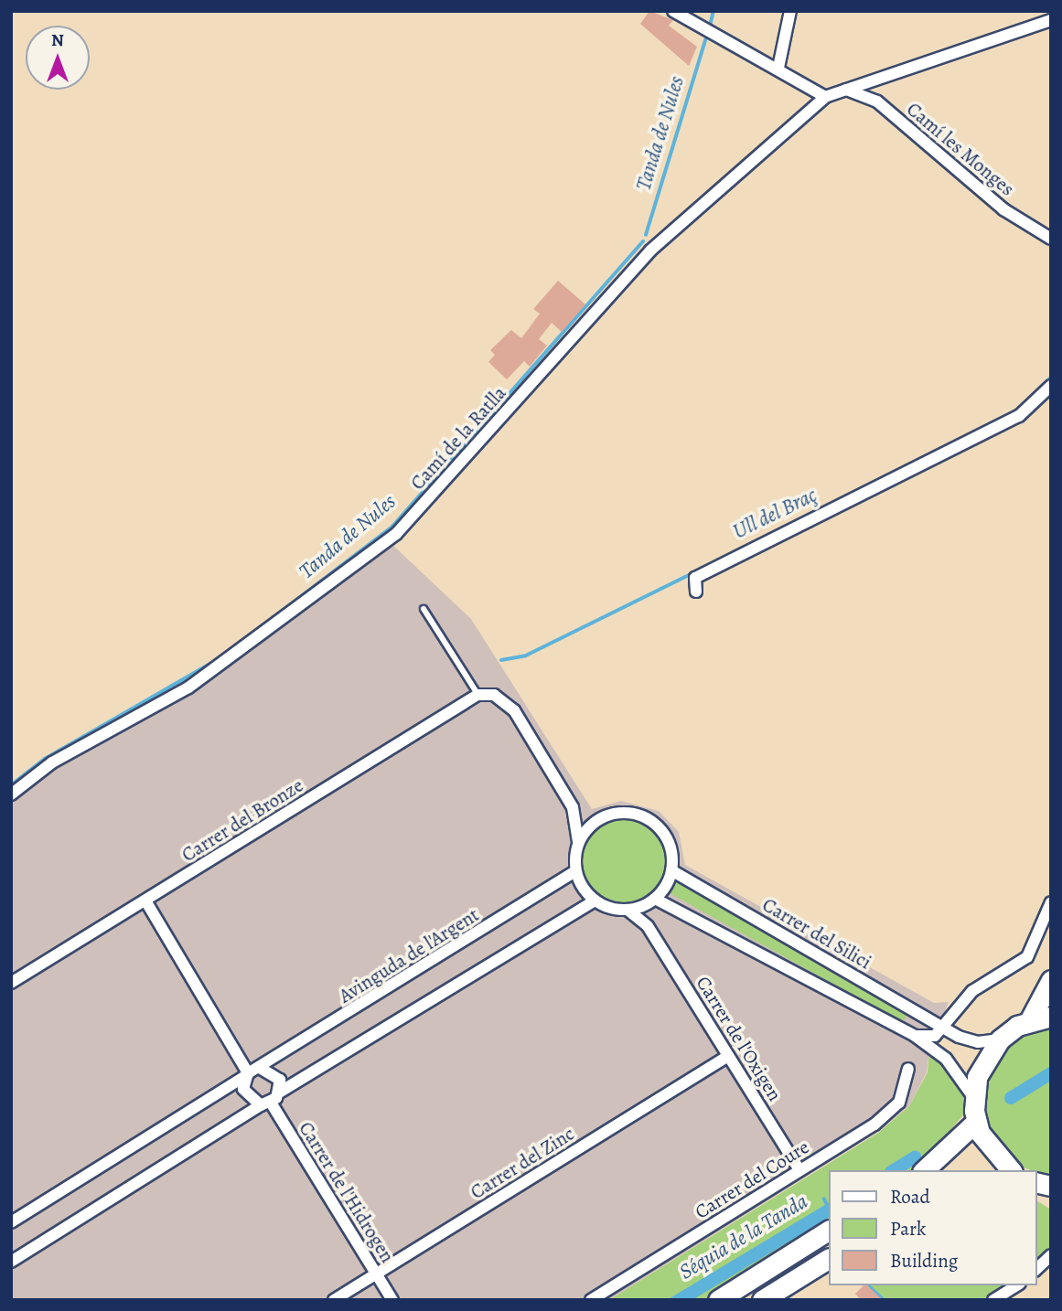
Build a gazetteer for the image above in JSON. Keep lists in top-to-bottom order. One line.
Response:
{"streets":{"street":["Camí les Monges","Camí de la Ratlla","Carrer del Bronze","Carrer del Silici","Avinguda de l'Argent","Carrer de l'Oxigen","Carrer del Zinc","Carrer del Coure","Carrer de l'Hidrogen"]},"crossings":[["Carrer del Silici","Avinguda de l'Argent"],["Carrer del Silici","Carrer de l'Oxigen"],["Avinguda de l'Argent","Carrer de l'Oxigen"],["Avinguda de l'Argent","Carrer de l'Hidrogen"],["Carrer de l'Oxigen","Carrer del Zinc"],["Carrer de l'Oxigen","Carrer del Coure"],["Carrer del Zinc","Carrer de l'Hidrogen"]],"water":["Tanda de Nules","Ull del Braç","Séquia de la Tanda"],"legend":["Road","Park","Building"],"north":"top"}
